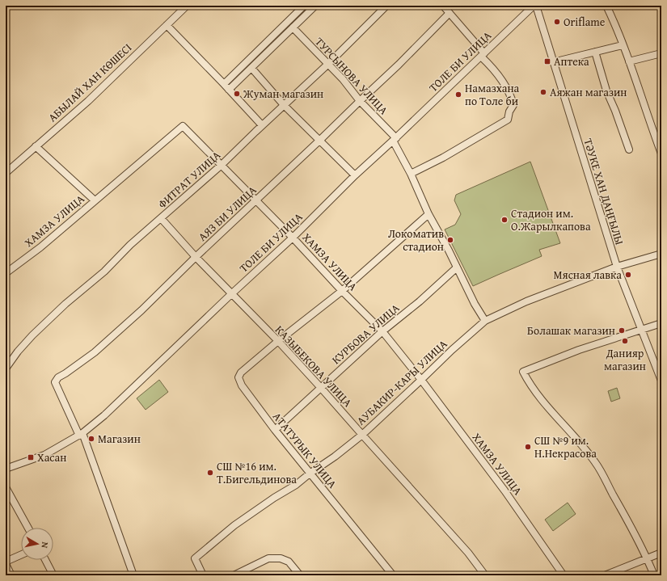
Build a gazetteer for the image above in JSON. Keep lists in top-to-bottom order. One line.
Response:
{"streets":{"street":["ТОЛЕ БИ УЛИЦА","ТУРСЫНОВА УЛИЦА","АБЫЛАЙ ХАН КӨШЕСІ","ФИТРАТ УЛИЦА","ТӘУКЕ ХАН ДАҢҒЫЛЫ","АЯЗ БИ УЛИЦА","ХАМЗА УЛИЦА","КУРБОВА УЛИЦА","КАЗЫБЕКОВА УЛИЦА","АУБАКИР-КАРЫ УЛИЦА","АТАТУРЫК УЛИЦА"]},"crossings":[["ТОЛЕ БИ УЛИЦА","ТУРСЫНОВА УЛИЦА"],["ТОЛЕ БИ УЛИЦА","ТӘУКЕ ХАН ДАҢҒЫЛЫ"],["ТОЛЕ БИ УЛИЦА","АЯЗ БИ УЛИЦА"],["ТОЛЕ БИ УЛИЦА","ХАМЗА УЛИЦА"],["ТОЛЕ БИ УЛИЦА","КАЗЫБЕКОВА УЛИЦА"],["ТУРСЫНОВА УЛИЦА","ФИТРАТ УЛИЦА"],["ТУРСЫНОВА УЛИЦА","АЯЗ БИ УЛИЦА"],["ТУРСЫНОВА УЛИЦА","КУРБОВА УЛИЦА"],["ТУРСЫНОВА УЛИЦА","АУБАКИР-КАРЫ УЛИЦА"],["ФИТРАТ УЛИЦА","ХАМЗА УЛИЦА"],["ФИТРАТ УЛИЦА","КАЗЫБЕКОВА УЛИЦА"],["ТӘУКЕ ХАН ДАҢҒЫЛЫ","АУБАКИР-КАРЫ УЛИЦА"],["АЯЗ БИ УЛИЦА","ХАМЗА УЛИЦА"],["АЯЗ БИ УЛИЦА","КАЗЫБЕКОВА УЛИЦА"],["ХАМЗА УЛИЦА","КУРБОВА УЛИЦА"],["ХАМЗА УЛИЦА","АУБАКИР-КАРЫ УЛИЦА"],["КУРБОВА УЛИЦА","КАЗЫБЕКОВА УЛИЦА"],["КУРБОВА УЛИЦА","АТАТУРЫК УЛИЦА"],["КАЗЫБЕКОВА УЛИЦА","АУБАКИР-КАРЫ УЛИЦА"],["КАЗЫБЕКОВА УЛИЦА","АТАТУРЫК УЛИЦА"],["АУБАКИР-КАРЫ УЛИЦА","АТАТУРЫК УЛИЦА"]],"places":{"other":["Oriflame","Аяжан магазин","Жуман магазин","Намазхана по Толе би","Стадион им. О.Жарылкапова","Локоматив стадион","Мясная лавка","Болашак магазин","Данияр магазин","Магазин","СШ №9 им. Н.Некрасова","СШ №16 им. Т.Бигельдинова"],"transit":["Аптека","Хасан"]},"north":"right"}
